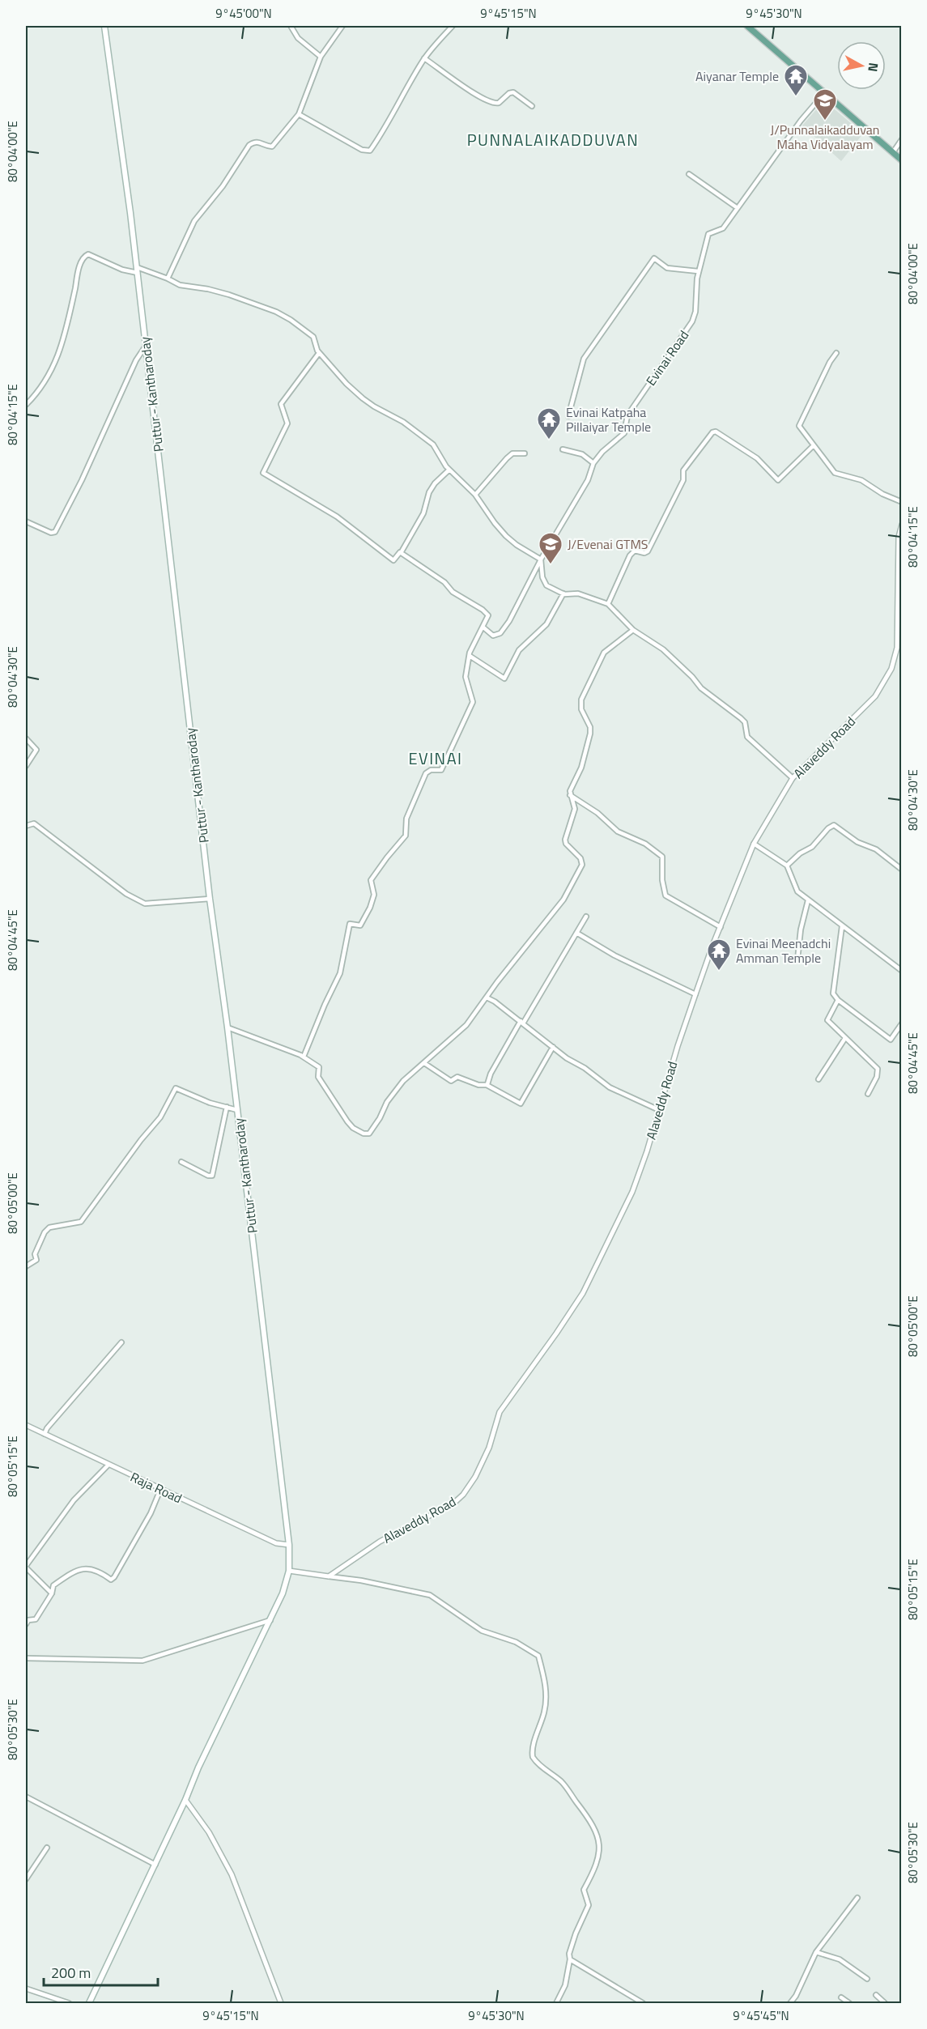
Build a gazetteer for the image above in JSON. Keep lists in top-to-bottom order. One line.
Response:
{"streets":{"main road":["Puttur - Kantharoday"],"street":["Evinai Road","Alaveddy Road","Raja Road"]},"crossings":[["Puttur - Kantharoday","Raja Road"]],"districts":["PUNNALAIKADDUVAN","EVINAI"],"places":{"temple":["Aiyanar Temple","Evinai Katpaha Pillaiyar Temple","Evinai Meenadchi Amman Temple"],"school or university":["J/Punnalaikadduvan Maha Vidyalayam","J/Evenai GTMS"]},"scale_bar":"200 m","north":"right","coordinates":["9°45'00\"N","9°45'15\"N","9°45'30\"N","80°04'00\"E","80°04'15\"E","80°04'30\"E","80°04'45\"E","80°05'00\"E","80°05'15\"E","80°05'30\"E","9°45'45\"N"]}
